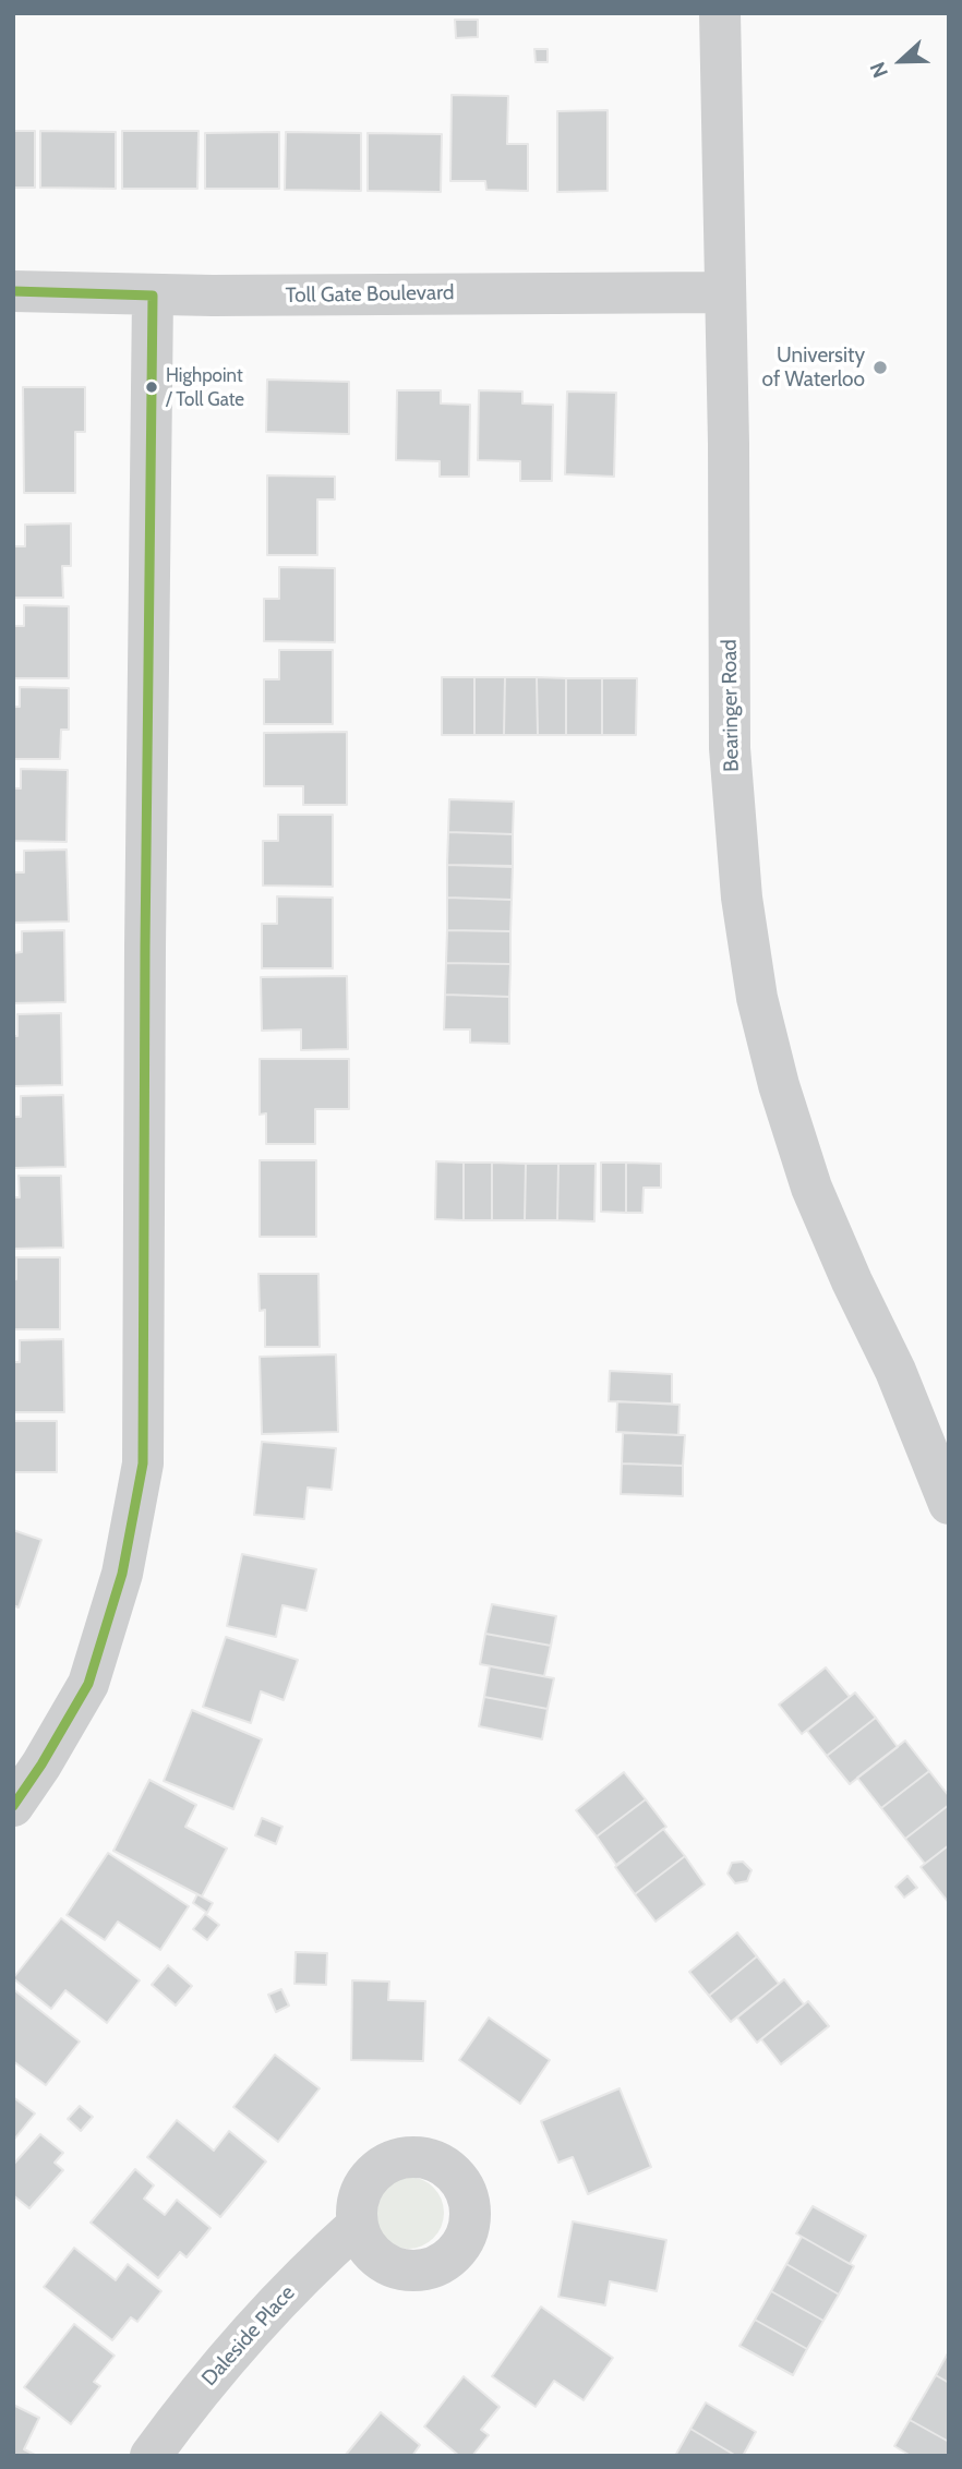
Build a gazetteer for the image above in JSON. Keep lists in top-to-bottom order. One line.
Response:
{"streets":{"street":["Toll Gate Boulevard","Bearinger Road","Daleside Place"]},"crossings":[["Toll Gate Boulevard","Bearinger Road"]],"places":["University of Waterloo","Highpoint / Toll Gate"],"north":"left"}
